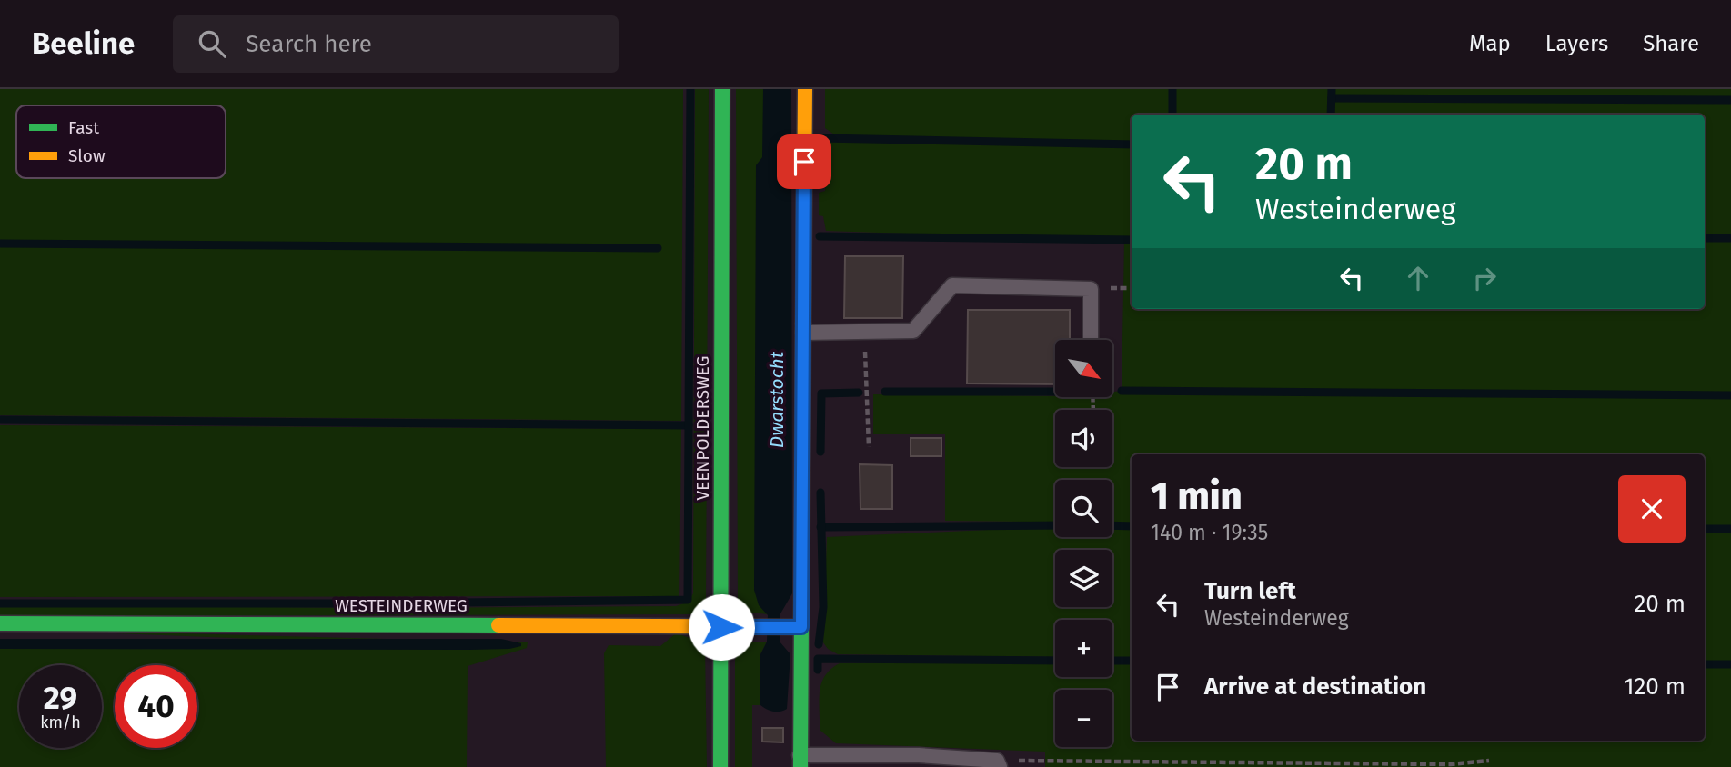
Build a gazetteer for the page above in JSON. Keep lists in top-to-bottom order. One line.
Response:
{"streets":{"street":["VEENPOLDERSWEG","WESTEINDERWEG"]},"crossings":[["VEENPOLDERSWEG","WESTEINDERWEG"]],"water":["Dwarstocht"],"legend":["Fast","Slow"],"north":"bottom right","page":{"header":"Beeline","search":"Search here","nav":["Map","Layers","Share"],"turn":["20 m","Westeinderweg"],"map_buttons":["+","−"],"heading":["1 min","140 m · 19:35"],"list":[{"name":"Turn left","note":"Westeinderweg","value":"20 m"},{"name":"Arrive at destination","value":"120 m"}],"speed":"29 km/h","limit":"40"}}
